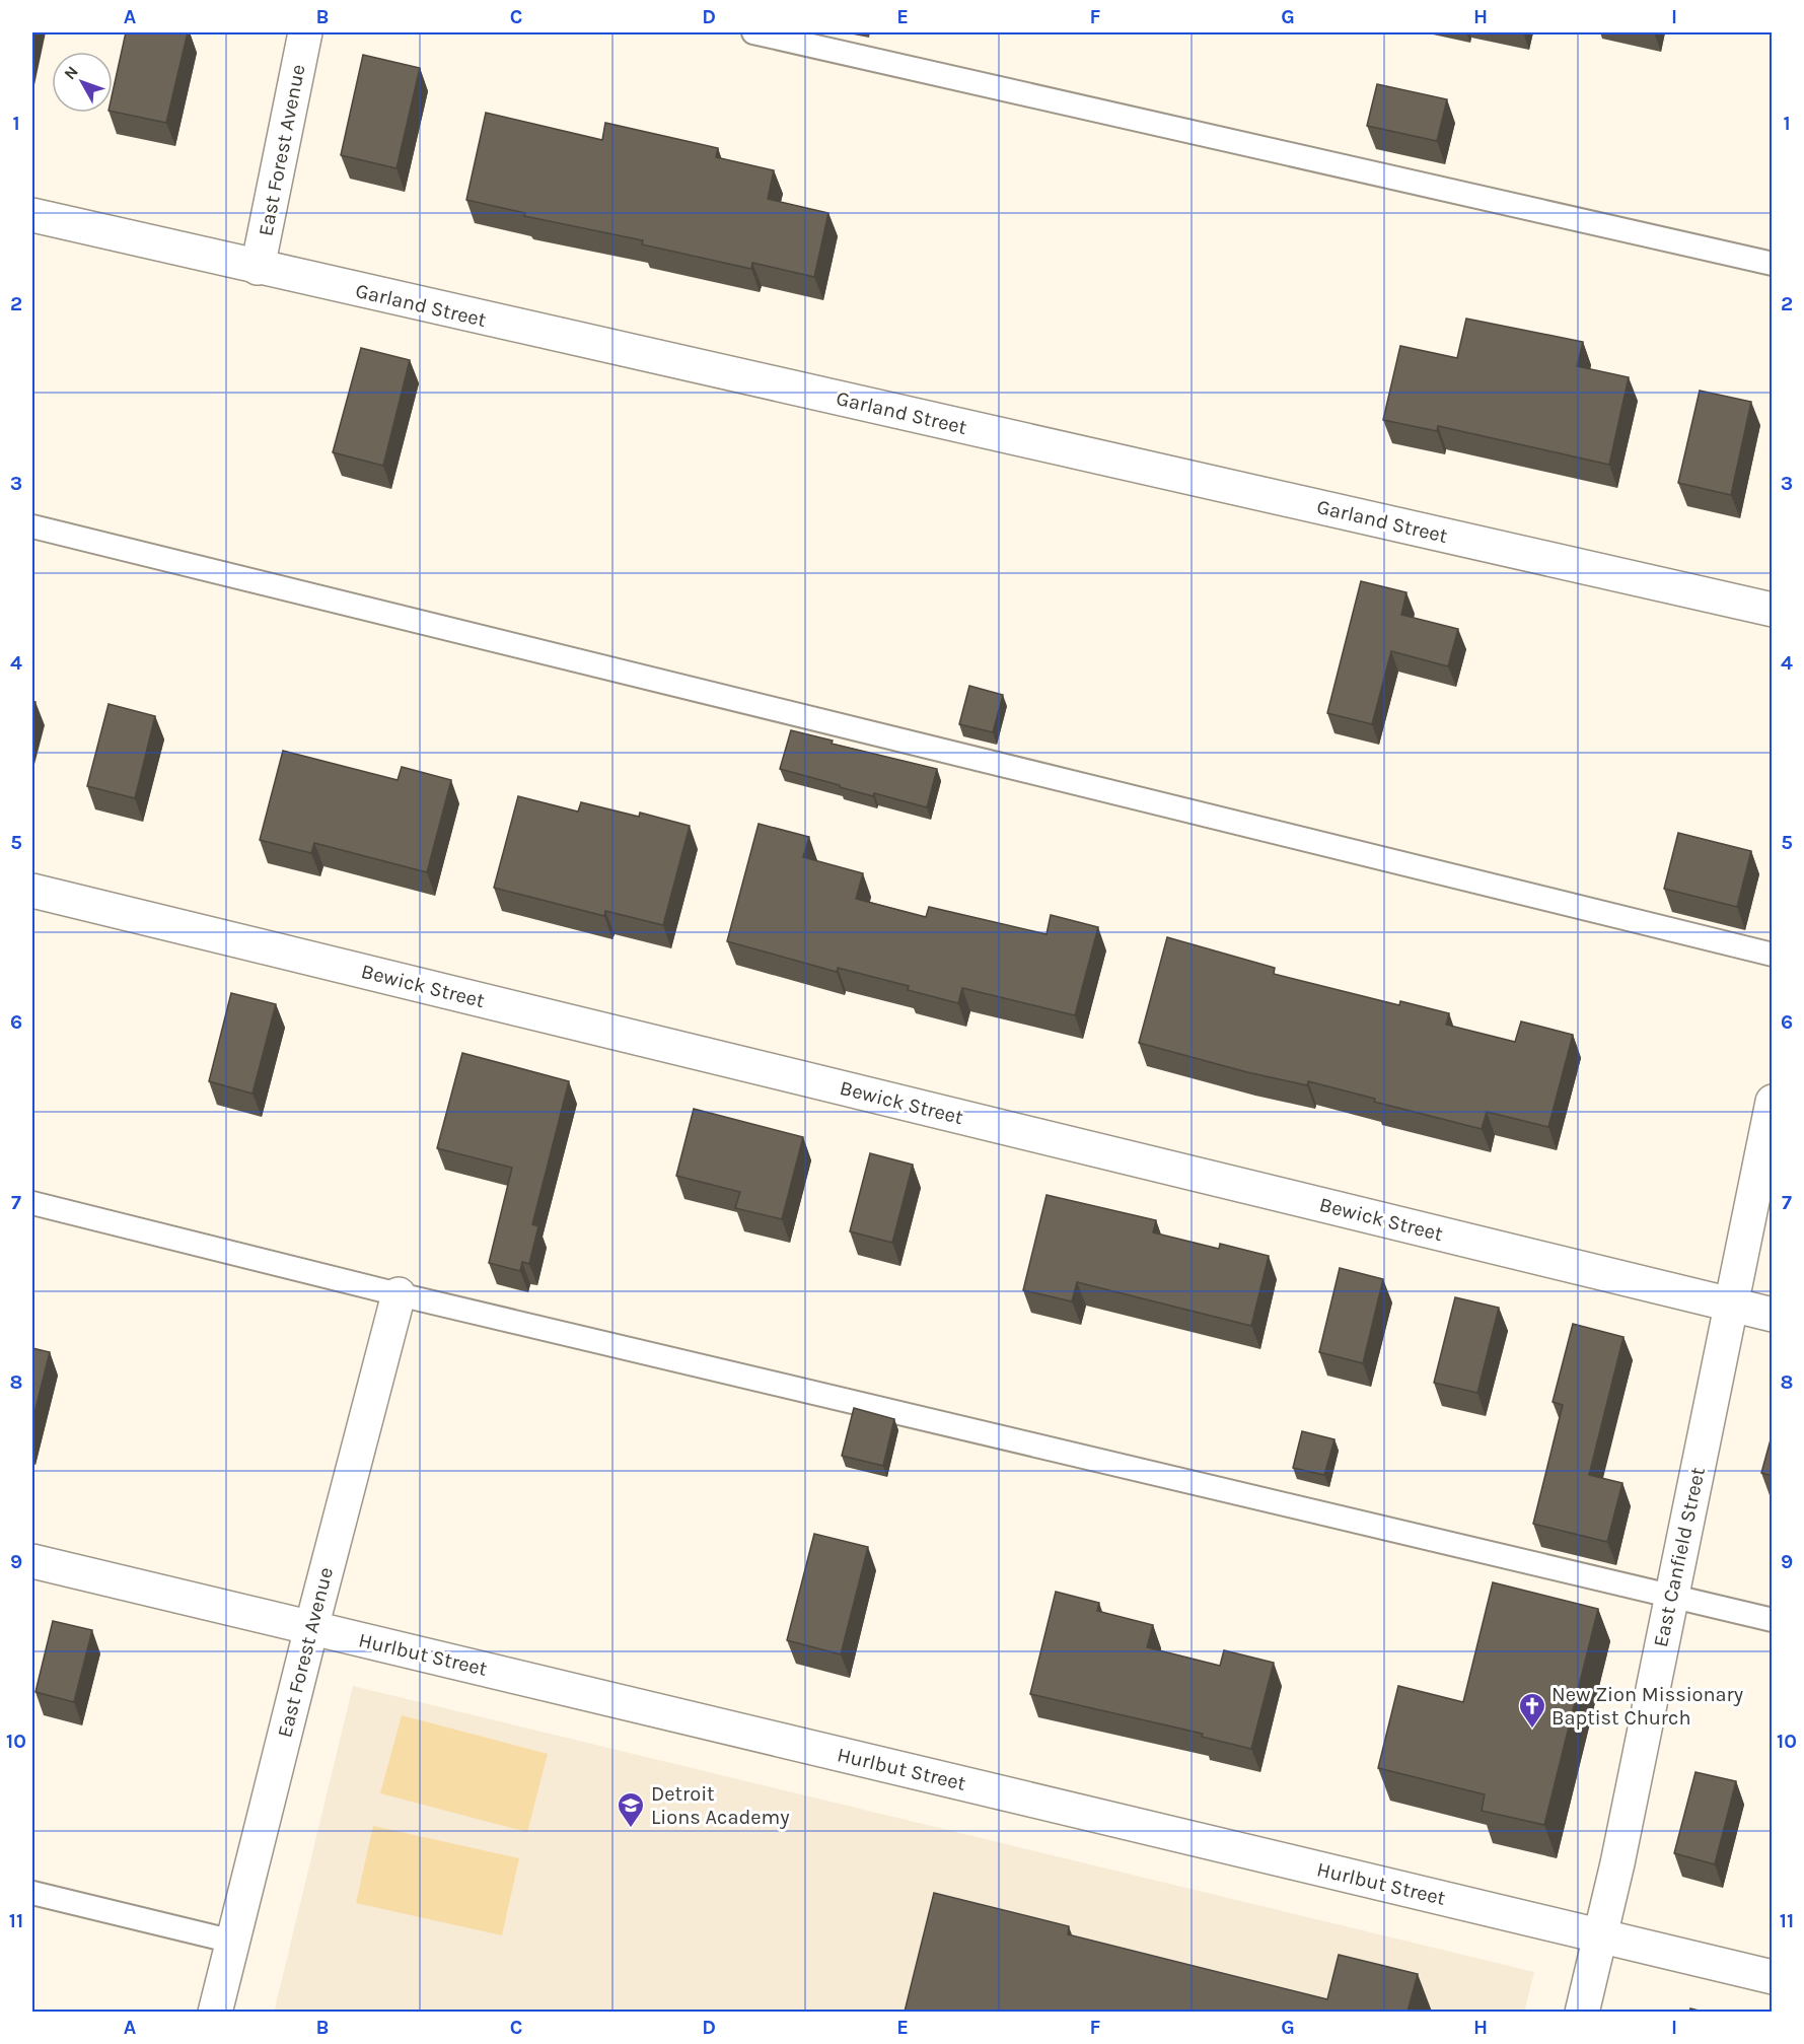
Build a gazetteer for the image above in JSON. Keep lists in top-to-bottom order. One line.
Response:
{"streets":{"street":["East Forest Avenue","Garland Street","Bewick Street","East Canfield Street","Hurlbut Street"]},"crossings":[["East Forest Avenue","Garland Street"],["East Forest Avenue","Hurlbut Street"],["Bewick Street","East Canfield Street"],["East Canfield Street","Hurlbut Street"]],"places":{"church":["New Zion Missionary Baptist Church"],"school or university":["Detroit Lions Academy"]},"north":"top left","grid":{"columns":["A","B","C","D","E","F","G","H","I"],"rows":["1","2","3","4","5","6","7","8","9","10","11"]}}
